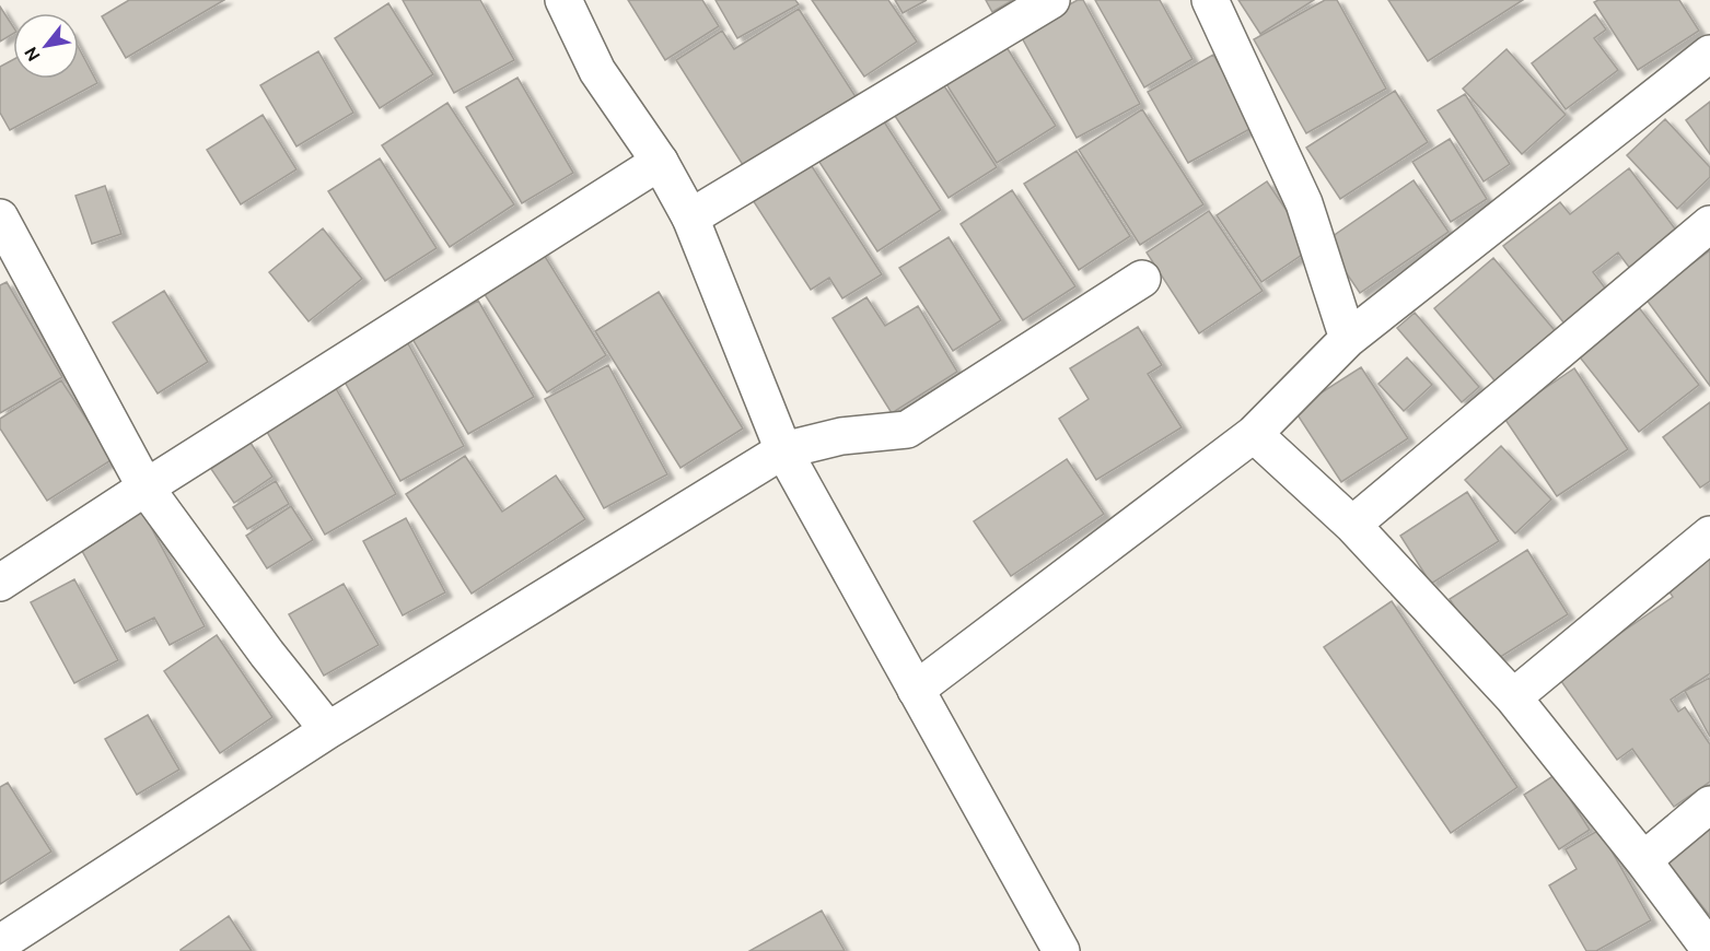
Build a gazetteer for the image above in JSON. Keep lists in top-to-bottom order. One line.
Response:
{"north":"bottom left"}
